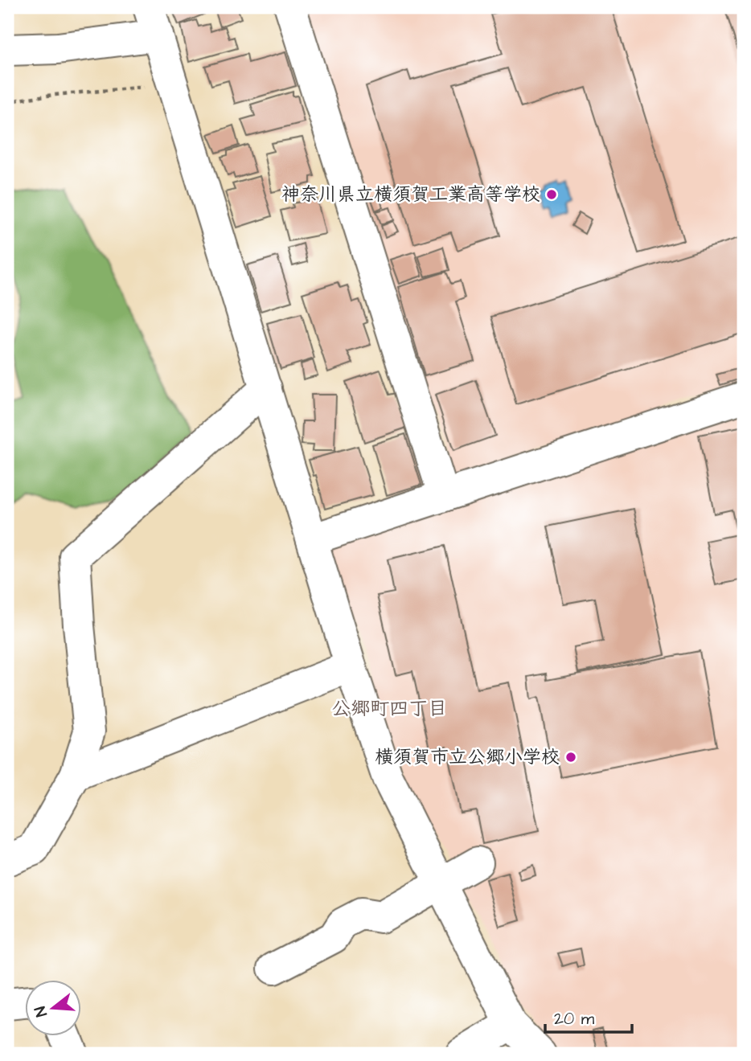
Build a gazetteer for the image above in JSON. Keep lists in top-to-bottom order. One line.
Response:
{"districts":["公郷町四丁目"],"places":["神奈川県立横須賀工業高等学校","横須賀市立公郷小学校"],"scale_bar":"20 m","north":"left"}
